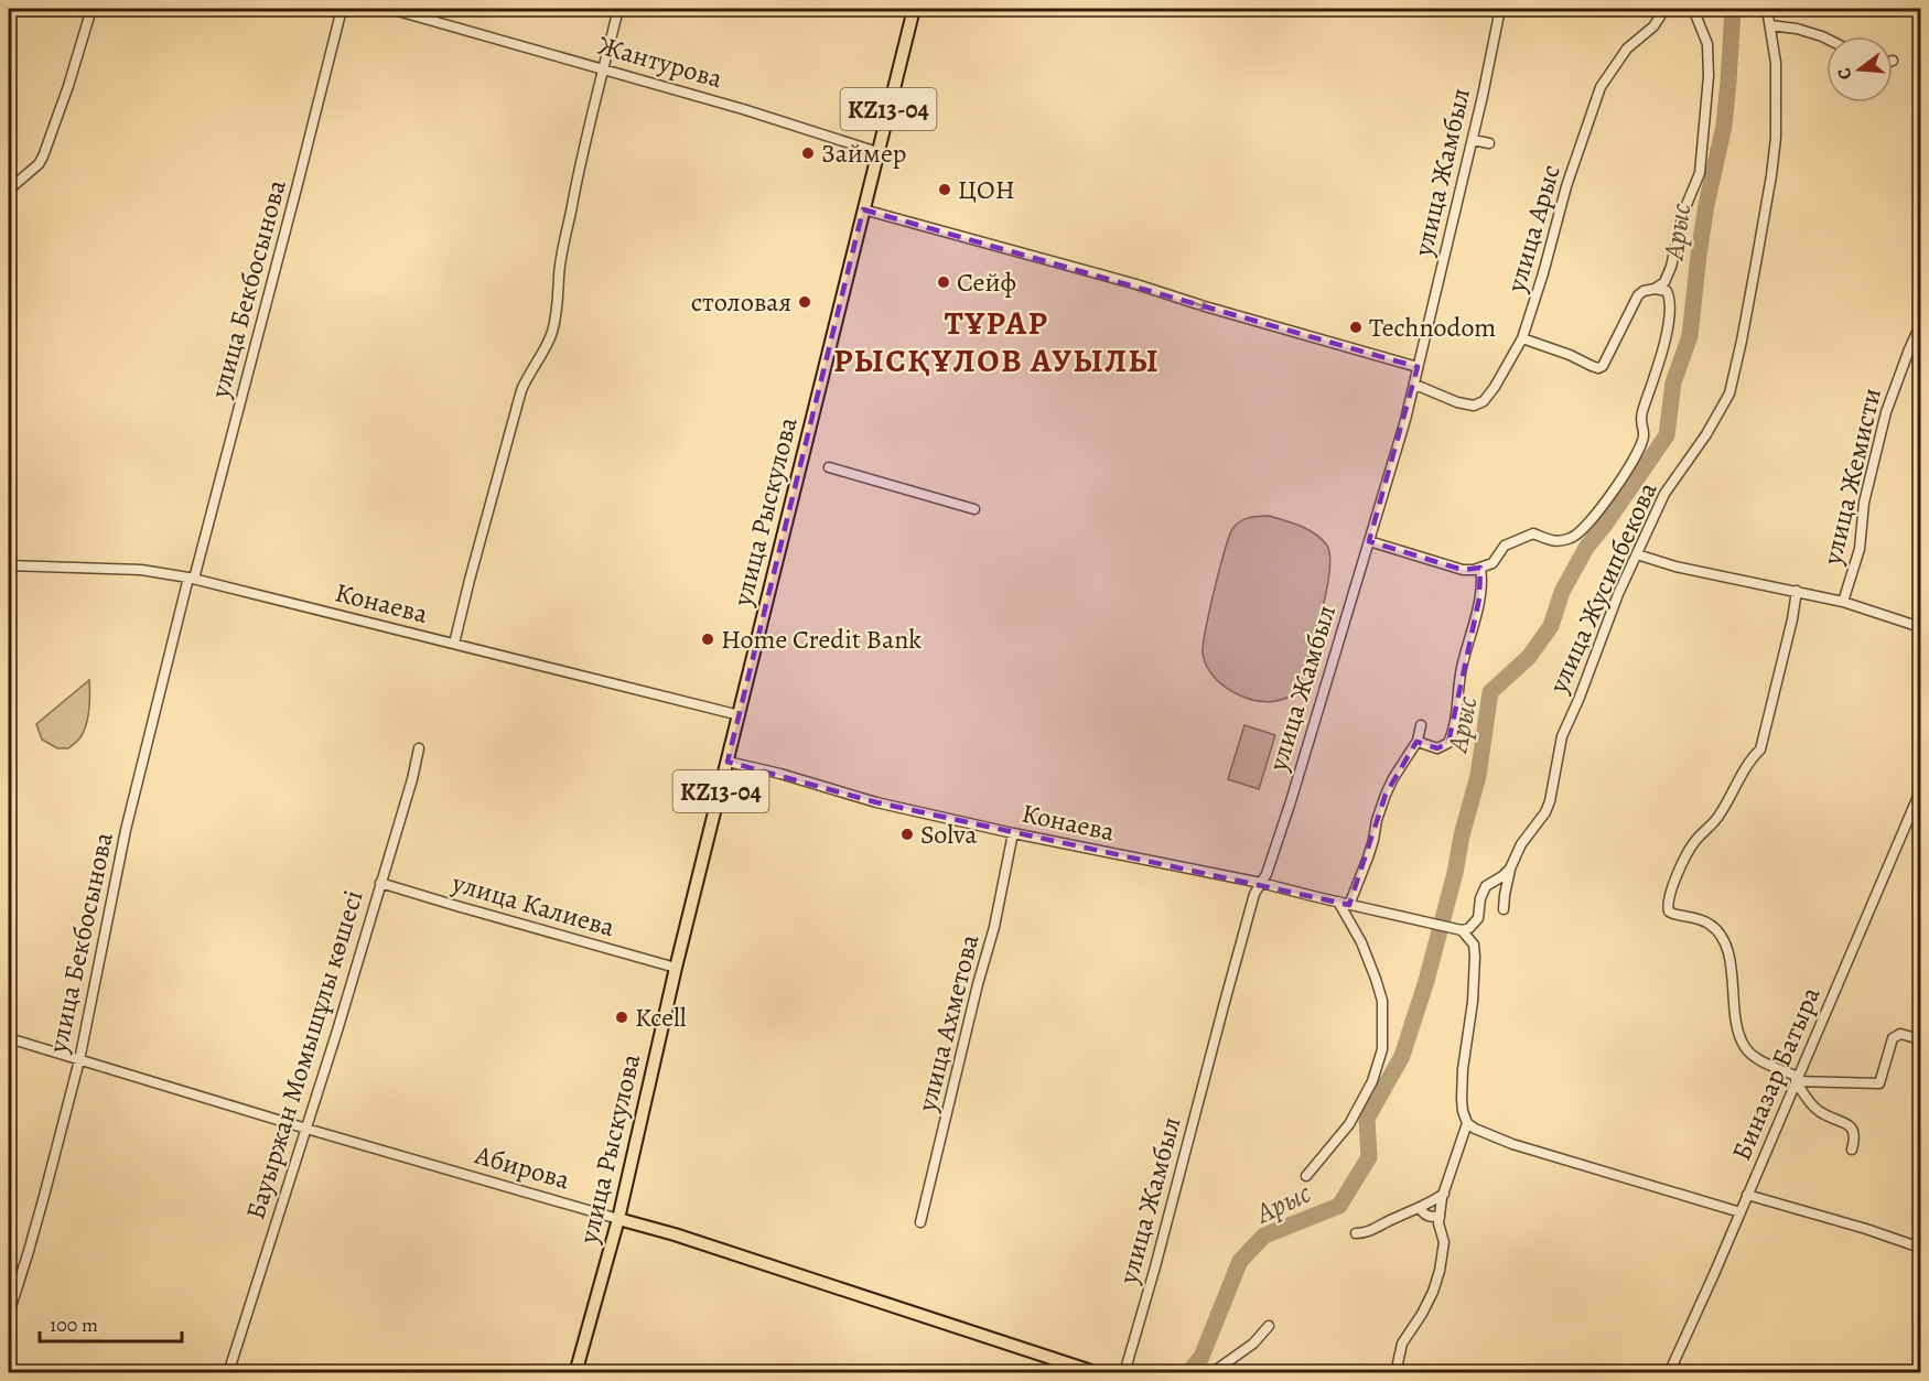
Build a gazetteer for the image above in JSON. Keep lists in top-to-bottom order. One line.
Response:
{"streets":{"main road":["KZ13-04","улица Рыскулова","Абирова"],"street":["Жантурова","улица Жамбыл","улица Арыс","улица Бекбосынова","улица Жемисти","улица Жусипбекова","Конаева","улица Калиева","улица Ахметова","Бауыржан Момышұлы көшесі","Биназар Батыра"]},"crossings":[["Жантурова","улица Рыскулова"],["улица Жамбыл","улица Арыс"],["улица Жамбыл","Конаева"],["улица Бекбосынова","Конаева"],["улица Бекбосынова","Абирова"],["улица Жемисти","Биназар Батыра"],["улица Рыскулова","Конаева"],["улица Рыскулова","улица Калиева"],["улица Рыскулова","Абирова"],["улица Жусипбекова","Конаева"],["Конаева","улица Ахметова"],["улица Калиева","Бауыржан Момышұлы көшесі"],["Бауыржан Момышұлы көшесі","Абирова"]],"districts":["ТҰРАР РЫСҚҰЛОВ АУЫЛЫ"],"water":["Арыс"],"places":["Займер","ЦОН","Сейф","столовая","Technodom","Home Credit Bank","Solva","Kcell"],"scale_bar":"100 m","north":"left"}
